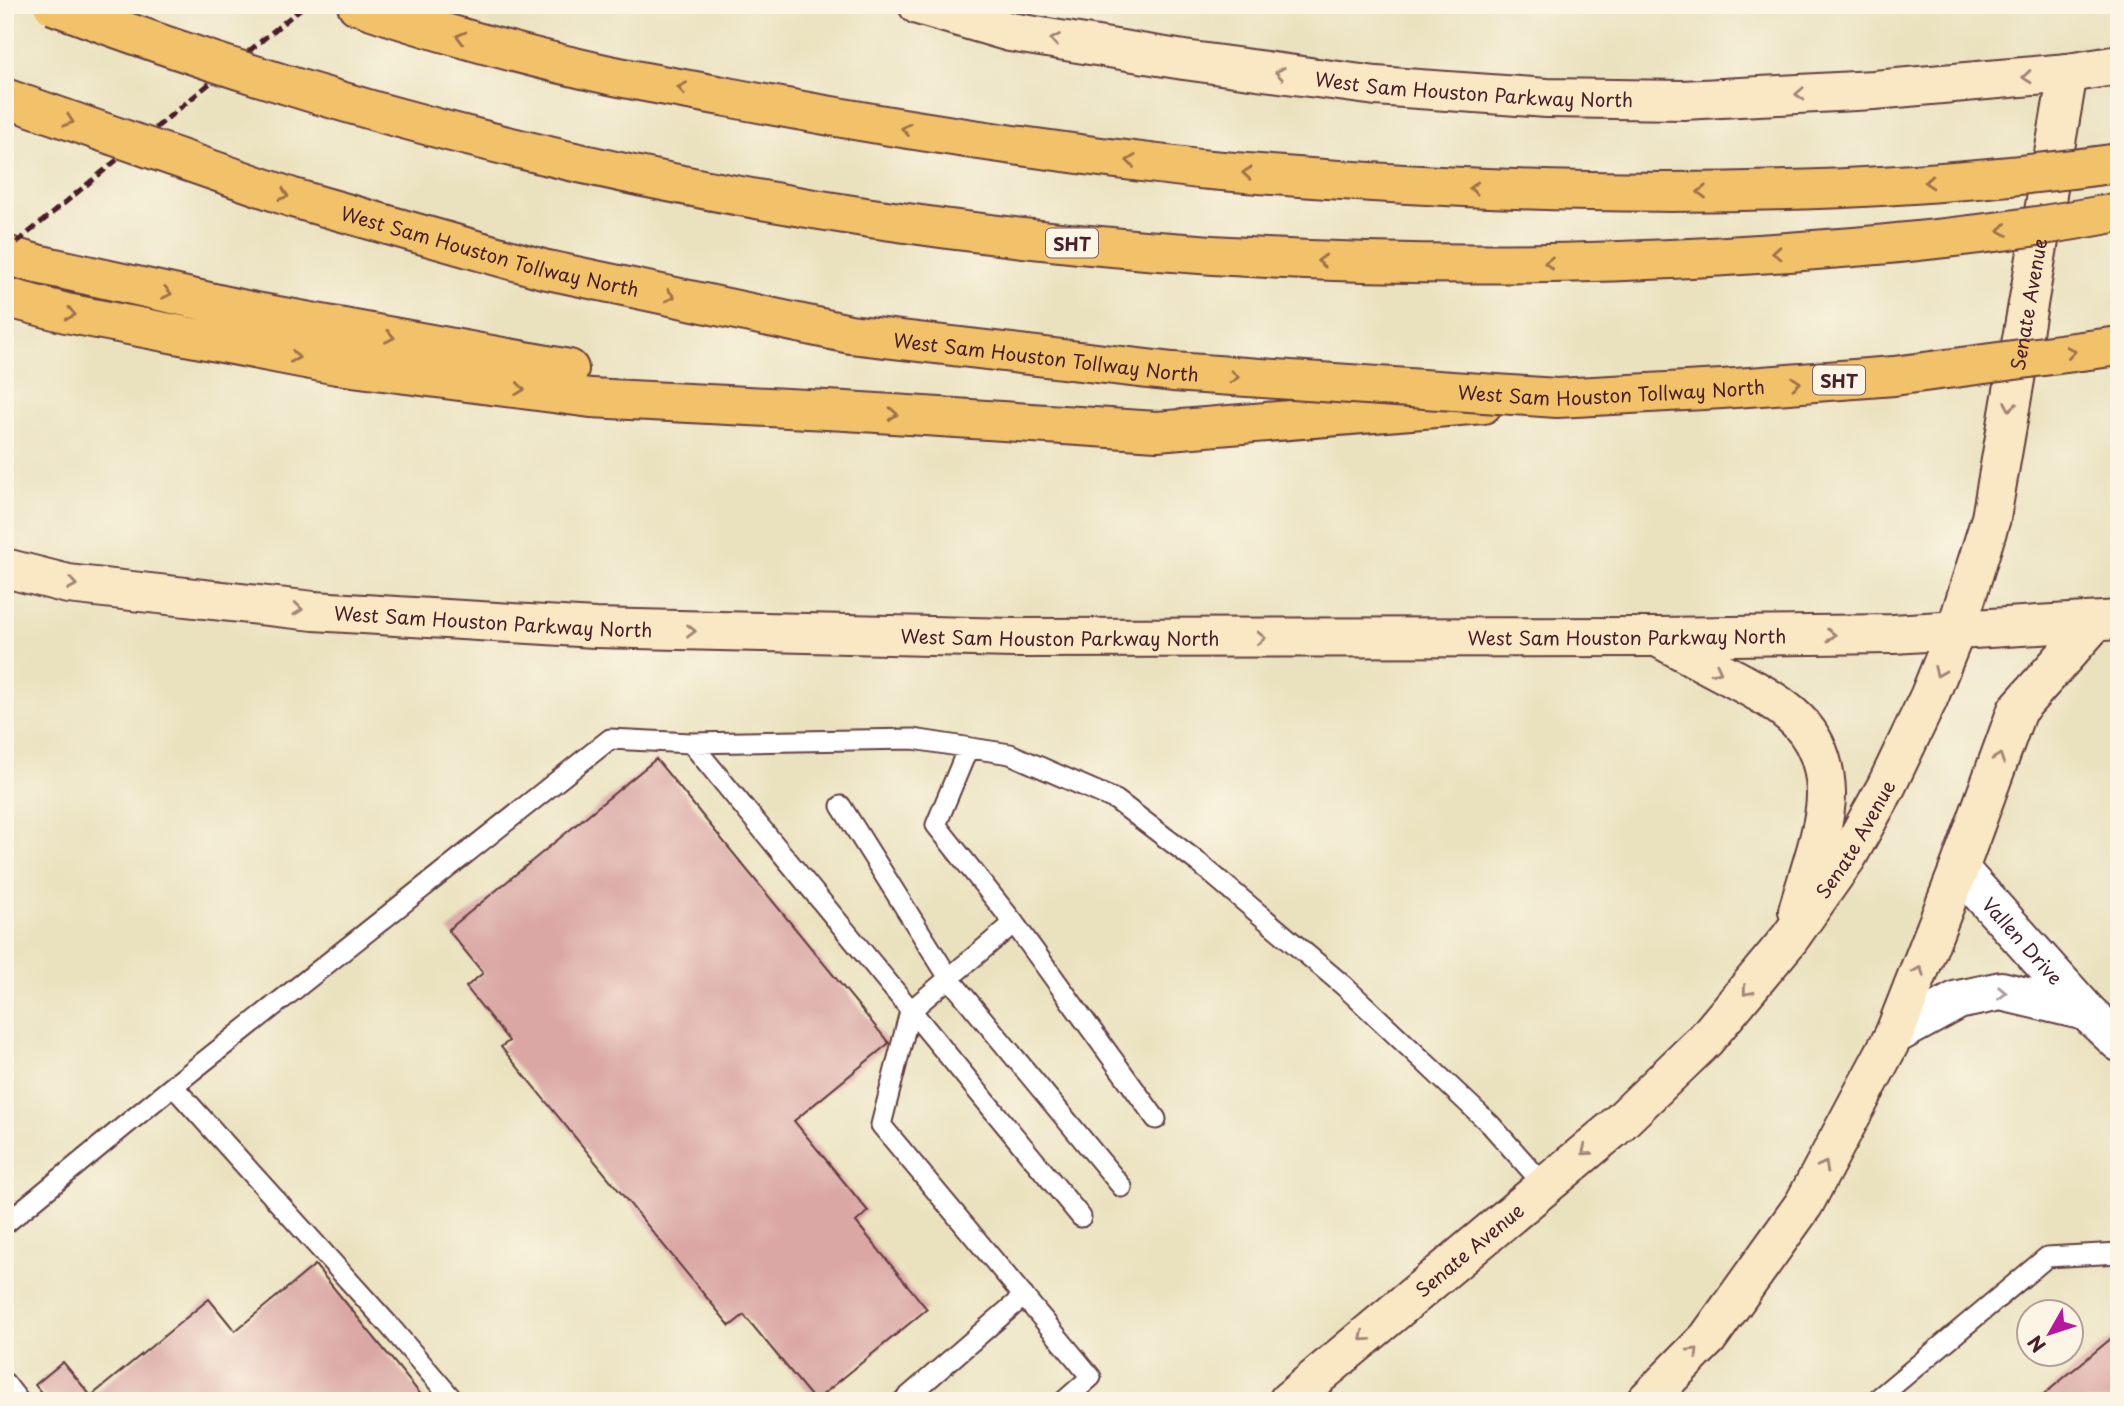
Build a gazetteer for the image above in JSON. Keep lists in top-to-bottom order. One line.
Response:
{"streets":{"highway":["SHT","West Sam Houston Tollway North"],"main road":["West Sam Houston Parkway North","Senate Avenue"],"street":["Vallen Drive"]},"crossings":[["West Sam Houston Parkway North","Senate Avenue"]],"one_way":["Vallen Drive"],"north":"bottom left"}
